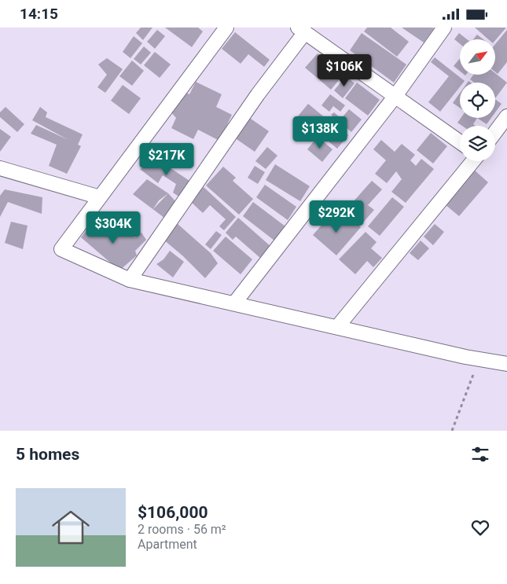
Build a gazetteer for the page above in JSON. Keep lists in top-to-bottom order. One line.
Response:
{"north":"top right","page":{"status":"14:15","price":["$106K","$138K","$217K","$292K","$304K"],"heading":"5 homes","list":[{"name":"$106,000","note":"2 rooms · 56 m² · Apartment"}]}}
